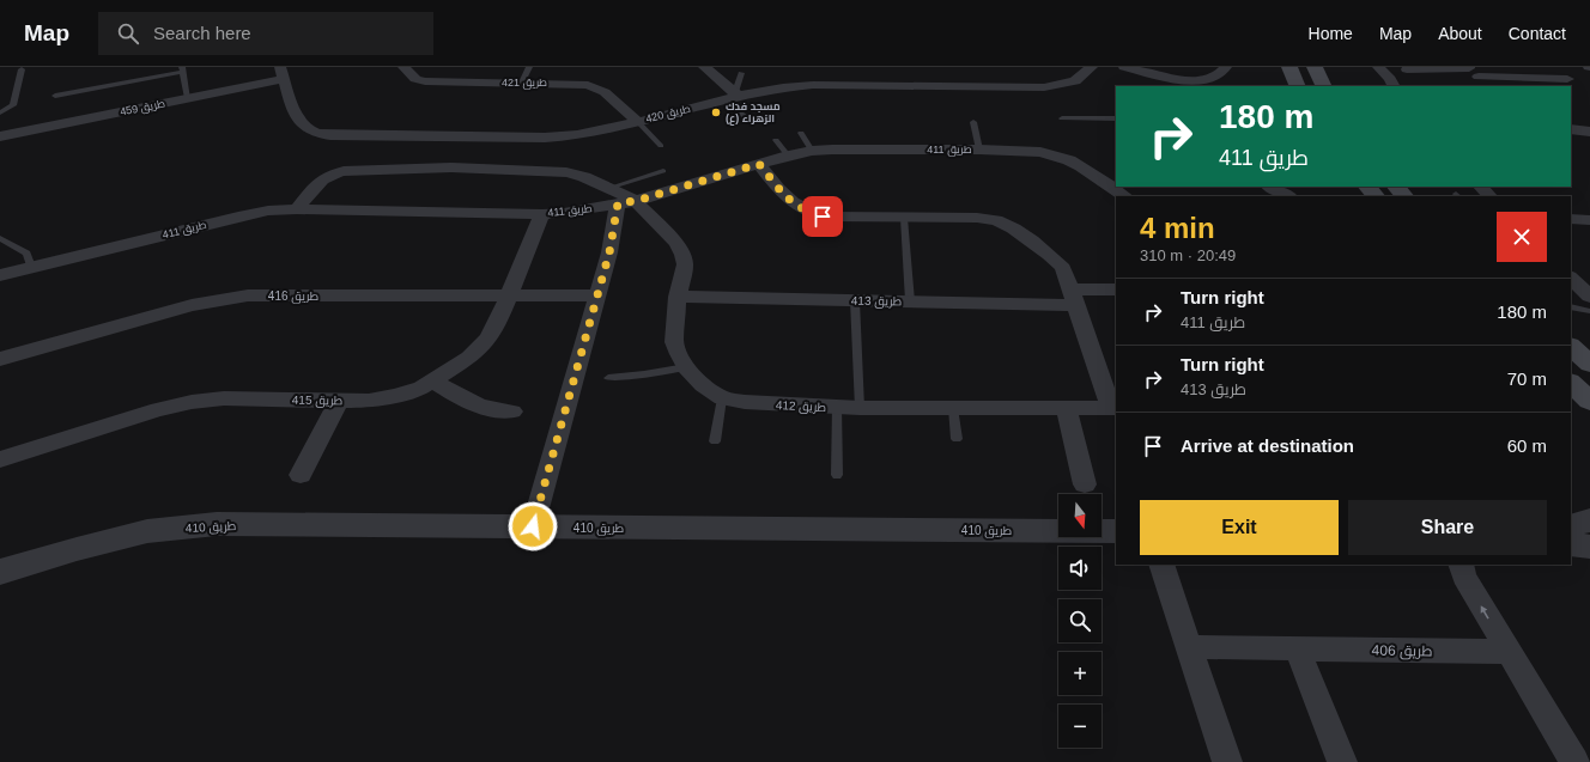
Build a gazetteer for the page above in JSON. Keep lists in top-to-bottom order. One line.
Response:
{"streets":{"street":["طريق 421","طريق 459","طريق 420","طريق 411","طريق 416","طريق 413","طريق 415","طريق 412","طريق 410","طريق 406"]},"crossings":[["طريق 421","طريق 420"],["طريق 459","طريق 420"],["طريق 411","طريق 415"],["طريق 411","طريق 412"],["طريق 416","طريق 415"],["طريق 413","طريق 412"]],"places":["مسجد فدك الزهراء (ع)"],"north":"bottom","page":{"header":"Map","search":"Search here","nav":["Home","Map","About","Contact"],"turn":["180 m","طريق 411"],"heading":["4 min","310 m · 20:49"],"list":[{"name":"Turn right","note":"طريق 411","value":"180 m"},{"name":"Turn right","note":"طريق 413","value":"70 m"},{"name":"Arrive at destination","value":"60 m"}],"buttons":["Exit","Share"],"map_buttons":["+","−"]}}
